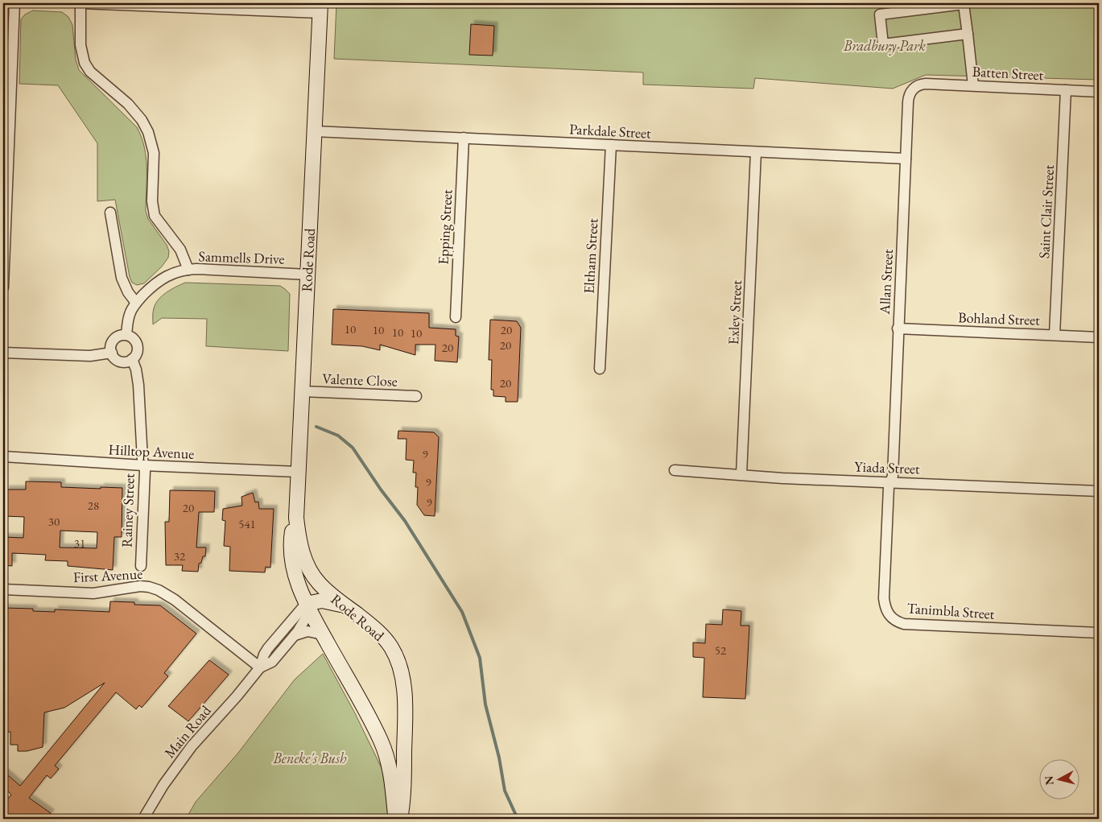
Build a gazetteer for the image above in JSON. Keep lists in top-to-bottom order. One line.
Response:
{"streets":{"main road":["Rode Road"],"street":["Batten Street","Parkdale Street","Saint Clair Street","Epping Street","Eltham Street","Sammells Drive","Allan Street","Exley Street","Bohland Street","Valente Close","Hilltop Avenue","Yiada Street","Rainey Street","First Avenue","Tanimbla Street","Main Road"]},"crossings":[["Batten Street","Saint Clair Street"],["Batten Street","Allan Street"],["Parkdale Street","Epping Street"],["Parkdale Street","Eltham Street"],["Parkdale Street","Rode Road"],["Parkdale Street","Allan Street"],["Parkdale Street","Exley Street"],["Saint Clair Street","Bohland Street"],["Sammells Drive","Rode Road"],["Rode Road","Valente Close"],["Rode Road","Hilltop Avenue"],["Rode Road","Main Road"],["Allan Street","Bohland Street"],["Allan Street","Yiada Street"],["Allan Street","Tanimbla Street"],["Exley Street","Yiada Street"],["Hilltop Avenue","Rainey Street"],["Yiada Street","Tanimbla Street"],["First Avenue","Main Road"]],"parks":["Bradbury Park","Beneke's Bush"],"house_numbers":["10","10","20","10","10","20","20","20","9","9","9","28","20","30","541","31","32","52"],"north":"left"}
